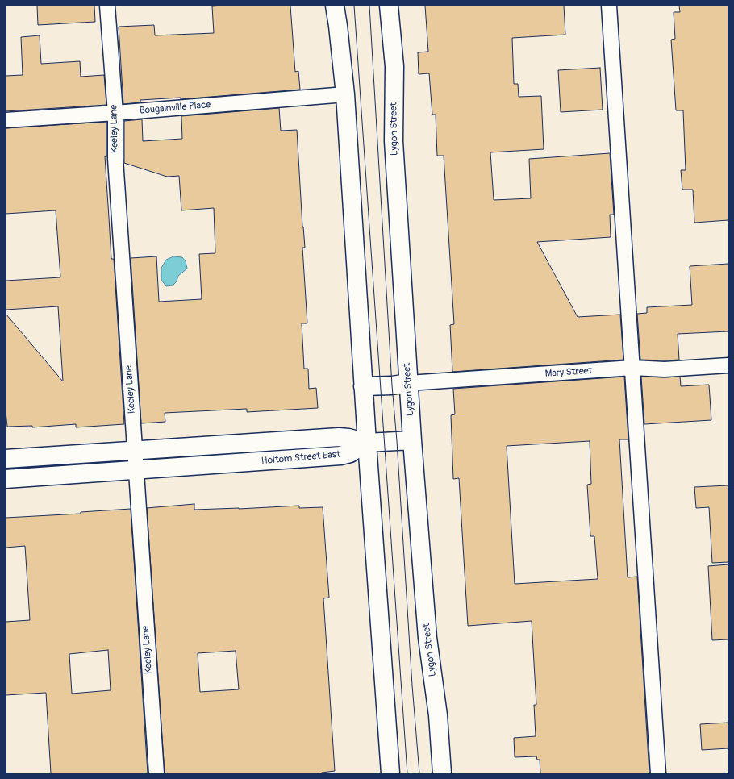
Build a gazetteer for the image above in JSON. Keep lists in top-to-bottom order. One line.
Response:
{"streets":{"street":["Lygon Street","Holtom Street East"],"lane":["Bougainville Place","Keeley Lane","Mary Street"]},"crossings":[["Bougainville Place","Keeley Lane"],["Keeley Lane","Holtom Street East"],["Lygon Street","Mary Street"]]}
